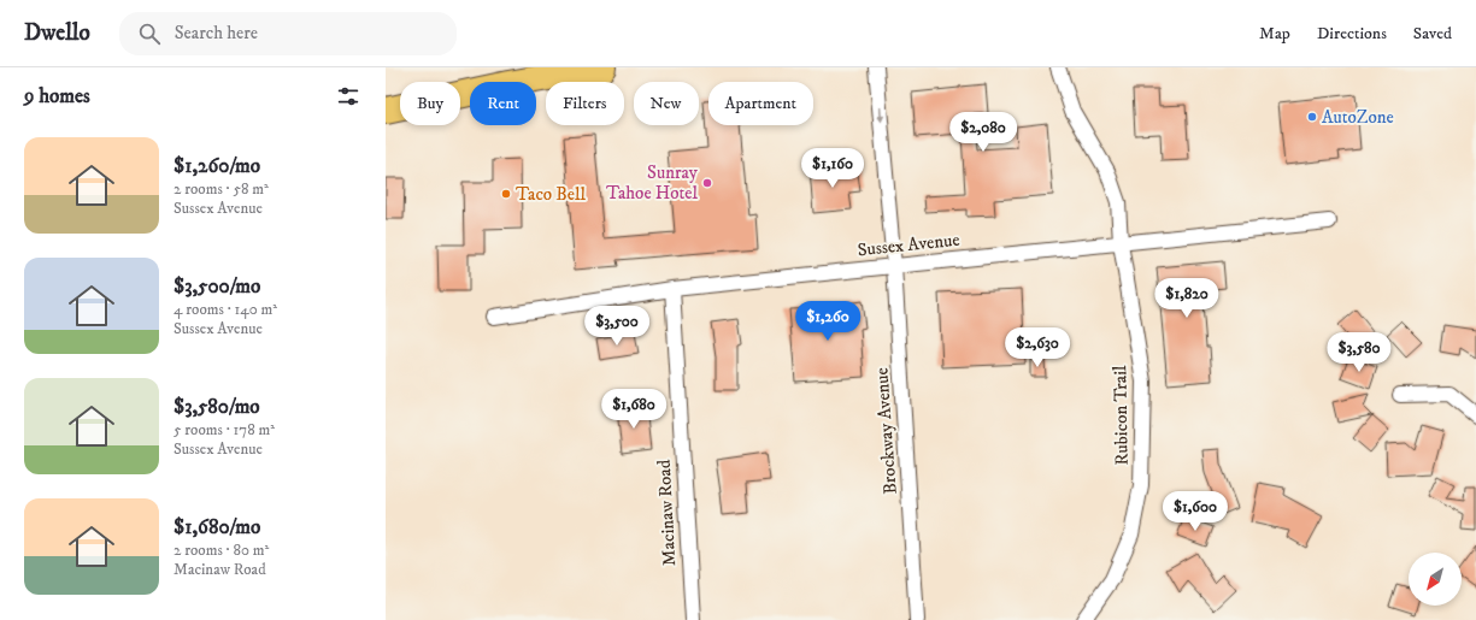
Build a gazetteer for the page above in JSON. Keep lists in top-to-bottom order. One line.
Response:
{"streets":{"street":["Sussex Avenue","Rubicon Trail","Brockway Avenue","Macinaw Road"]},"crossings":[["Sussex Avenue","Rubicon Trail"],["Sussex Avenue","Brockway Avenue"],["Sussex Avenue","Macinaw Road"]],"one_way":["Brockway Avenue"],"places":["AutoZone","Sunray Tahoe Hotel","Taco Bell"],"north":"bottom left","page":{"header":"Dwello","search":"Search here","nav":["Map","Directions","Saved"],"heading":"9 homes","chip":["Buy","Rent","Filters","New","Apartment"],"price":["$2,080","$1,160","$1,820","$1,260","$3,500","$2,630","$3,580","$1,680","$1,600"],"list":[{"name":"$1,260/mo","note":"2 rooms · 58 m² · Sussex Avenue"},{"name":"$3,500/mo","note":"4 rooms · 140 m² · Sussex Avenue"},{"name":"$3,580/mo","note":"5 rooms · 178 m² · Sussex Avenue"},{"name":"$1,680/mo","note":"2 rooms · 80 m² · Macinaw Road"}]}}
